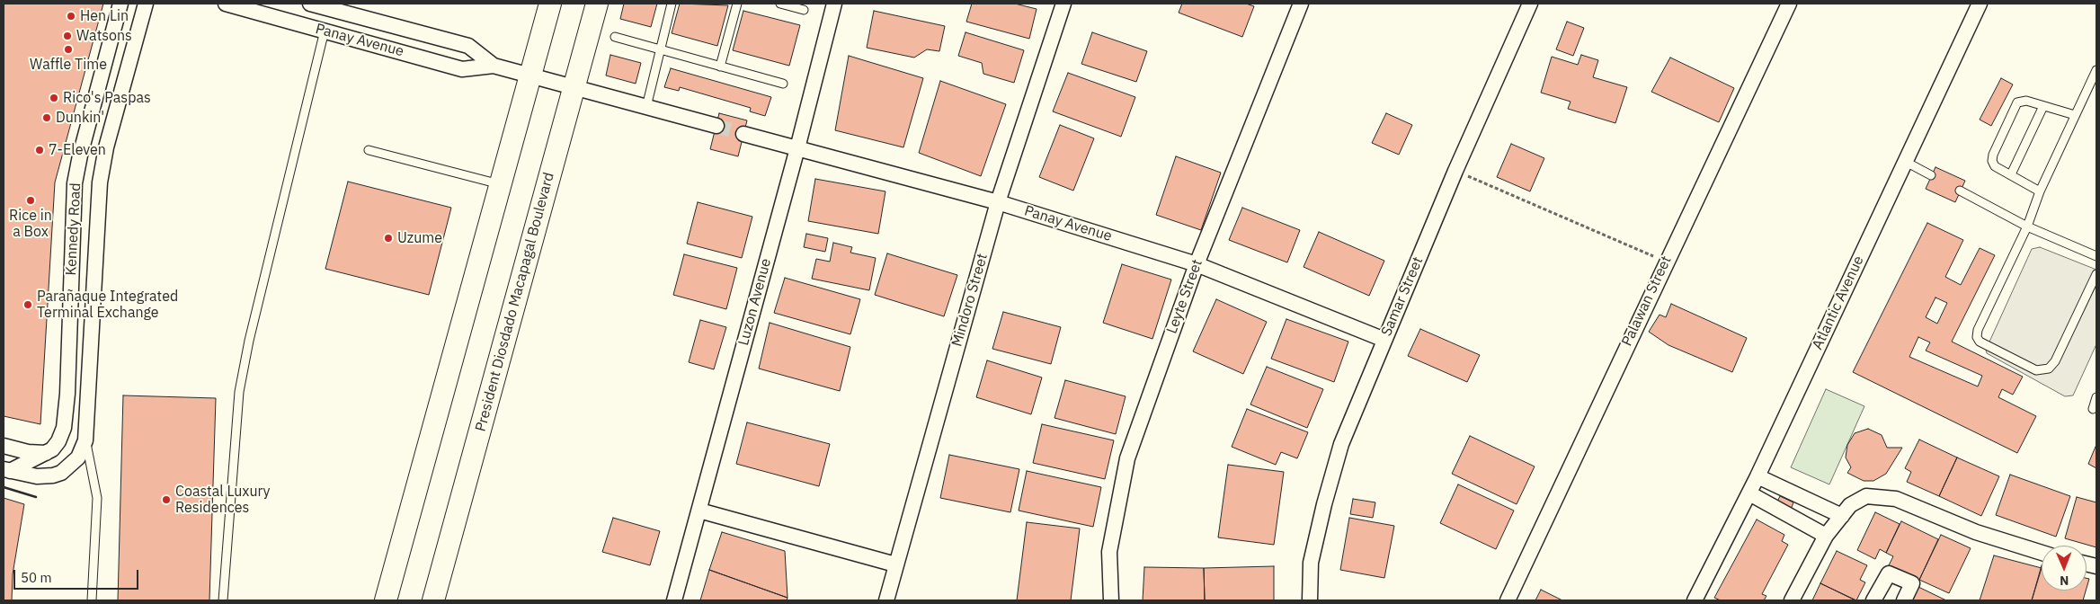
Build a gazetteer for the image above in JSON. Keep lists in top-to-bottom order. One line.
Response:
{"streets":{"main road":["President Diosdado Macapagal Boulevard"],"street":["Panay Avenue","Kennedy Road","Leyte Street","Samar Street","Mindoro Street","Palawan Street","Luzon Avenue","Atlantic Avenue"]},"crossings":[["Panay Avenue","Leyte Street"],["Panay Avenue","Samar Street"],["Panay Avenue","Mindoro Street"],["Panay Avenue","President Diosdado Macapagal Boulevard"],["Panay Avenue","Luzon Avenue"]],"places":["Hen Lin","Watsons","Waffle Time","Rico's Paspas","Dunkin'","7-Eleven","Rice in a Box","Uzume","Parañaque Integrated Terminal Exchange","Coastal Luxury Residences"],"scale_bar":"50 m","north":"bottom"}
